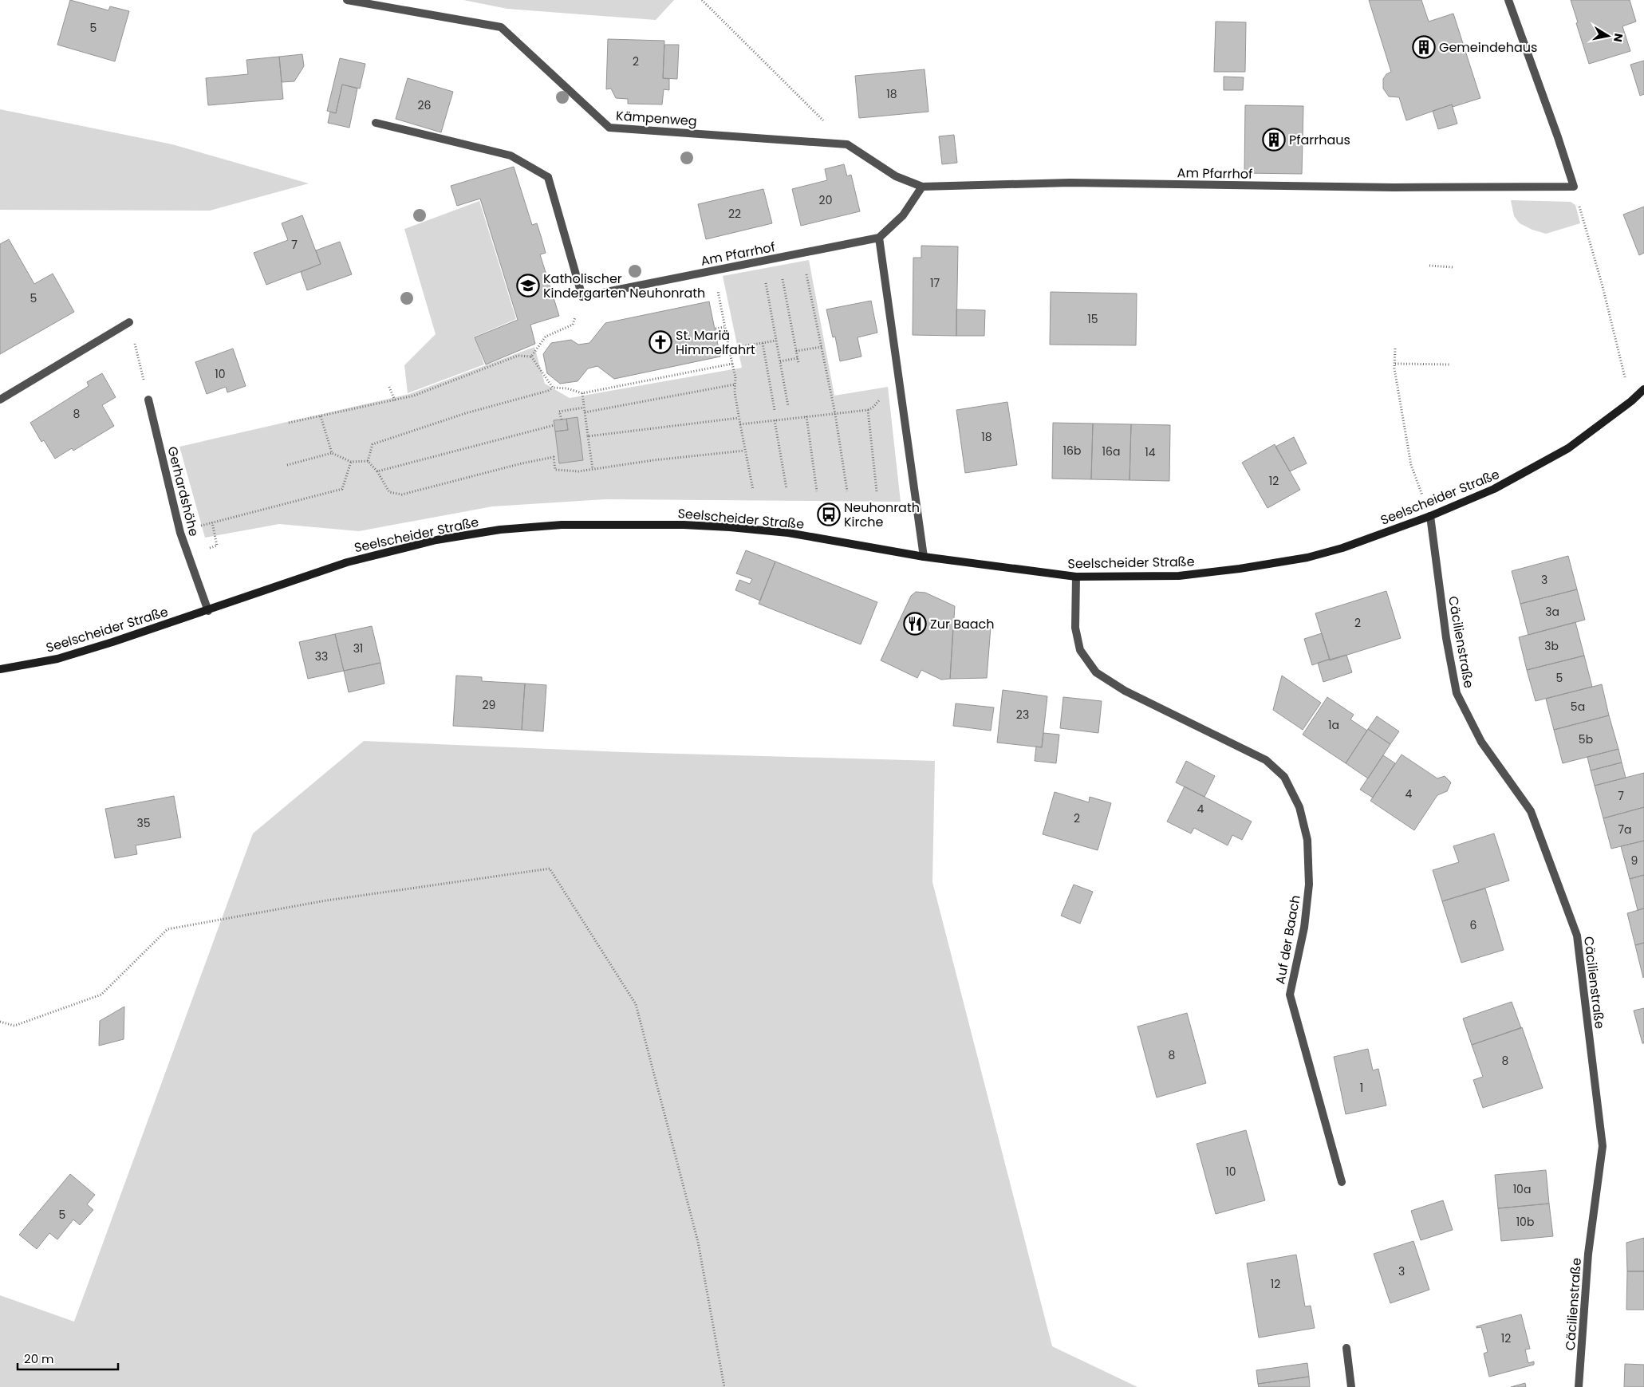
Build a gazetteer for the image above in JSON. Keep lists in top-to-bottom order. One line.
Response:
{"streets":{"street":["Kämpenweg","Am Pfarrhof","Gerhardshöhe","Seelscheider Straße","Cäcilienstraße","Auf der Baach"]},"crossings":[["Kämpenweg","Am Pfarrhof"],["Gerhardshöhe","Seelscheider Straße"],["Seelscheider Straße","Cäcilienstraße"],["Seelscheider Straße","Auf der Baach"]],"places":{"building":["Gemeindehaus","Pfarrhaus"],"school or university":["Katholischer Kindergarten Neuhonrath"],"church":["St. Mariä Himmelfahrt"],"bus stop":["Neuhonrath Kirche"],"restaurant":["Zur Baach"]},"house_numbers":["5","2","18","26","20","22","7","17","5","15","10","8","18","16b","16a","14","12","3","3a","2","3b","31","33","5","29","5a","23","1a","5b","4","7","4","2","35","7a","9","6","8","8","1","10","10a","5","10b","3","12","12"],"scale_bar":"20 m","north":"right"}
